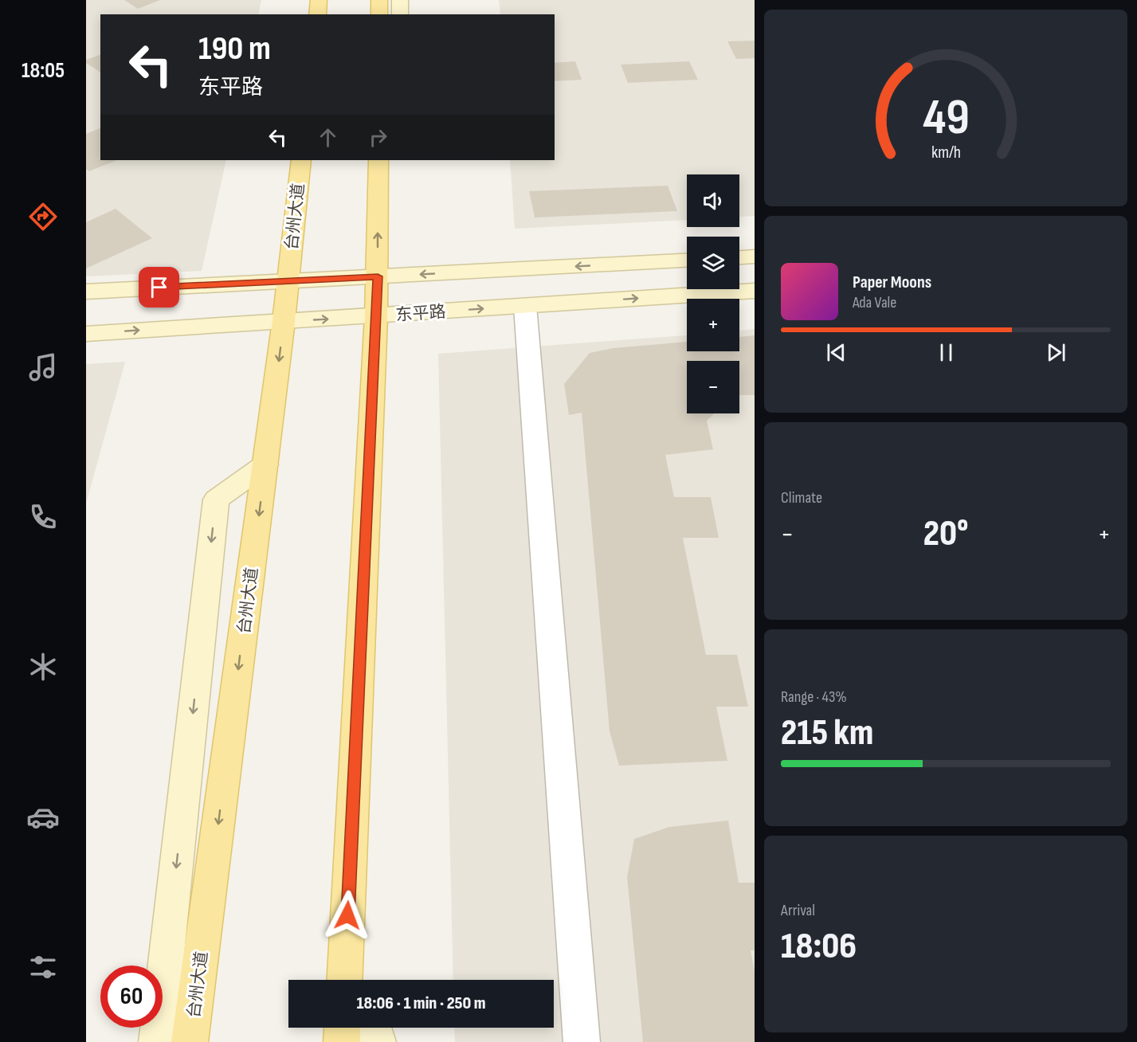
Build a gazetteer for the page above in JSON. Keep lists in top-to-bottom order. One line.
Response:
{"streets":{"main road":["台州大道","东平路"]},"crossings":[["台州大道","东平路"]],"page":{"tabs":"18:05","turn":["190 m","东平路"],"map_buttons":["+","−"],"song":["Paper Moons","Ada Vale"],"tile":["Climate",["Range · 43%","215 km"],["Arrival","18:06"]],"heat":["−","20°","+"],"limit":"60","trip":"18:06 · 1 min · 250 m","gauge":["49","km/h"]}}
